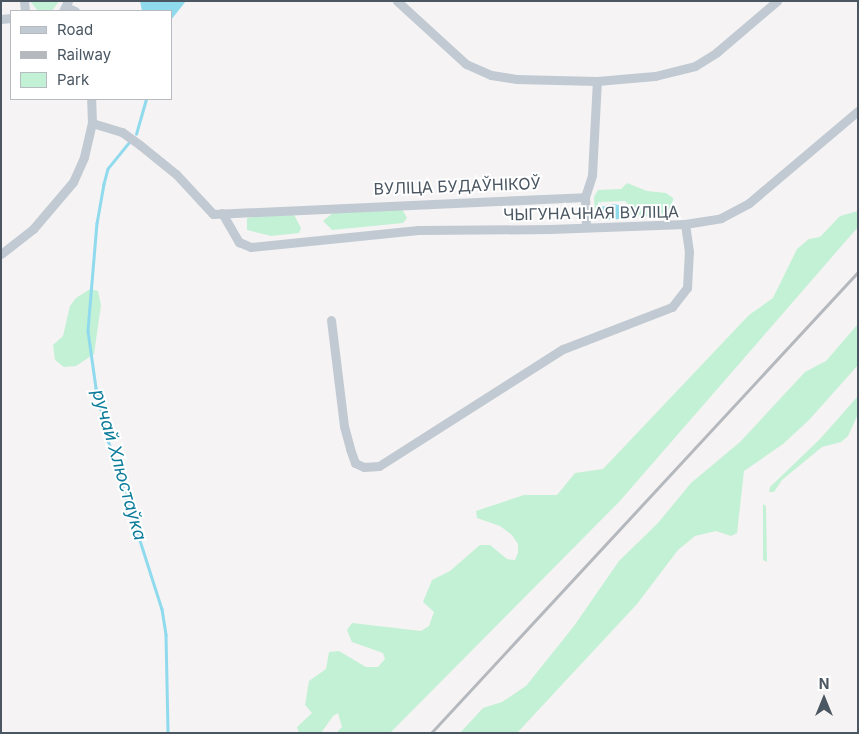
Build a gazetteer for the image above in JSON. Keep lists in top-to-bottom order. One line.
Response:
{"streets":{"street":["ВУЛІЦА БУДАЎНІКОЎ","ЧЫГУНАЧНАЯ ВУЛІЦА"]},"crossings":[["ВУЛІЦА БУДАЎНІКОЎ","ЧЫГУНАЧНАЯ ВУЛІЦА"]],"water":["ручай Хлюстаўка"],"legend":["Road","Railway","Park"],"north":"top"}
